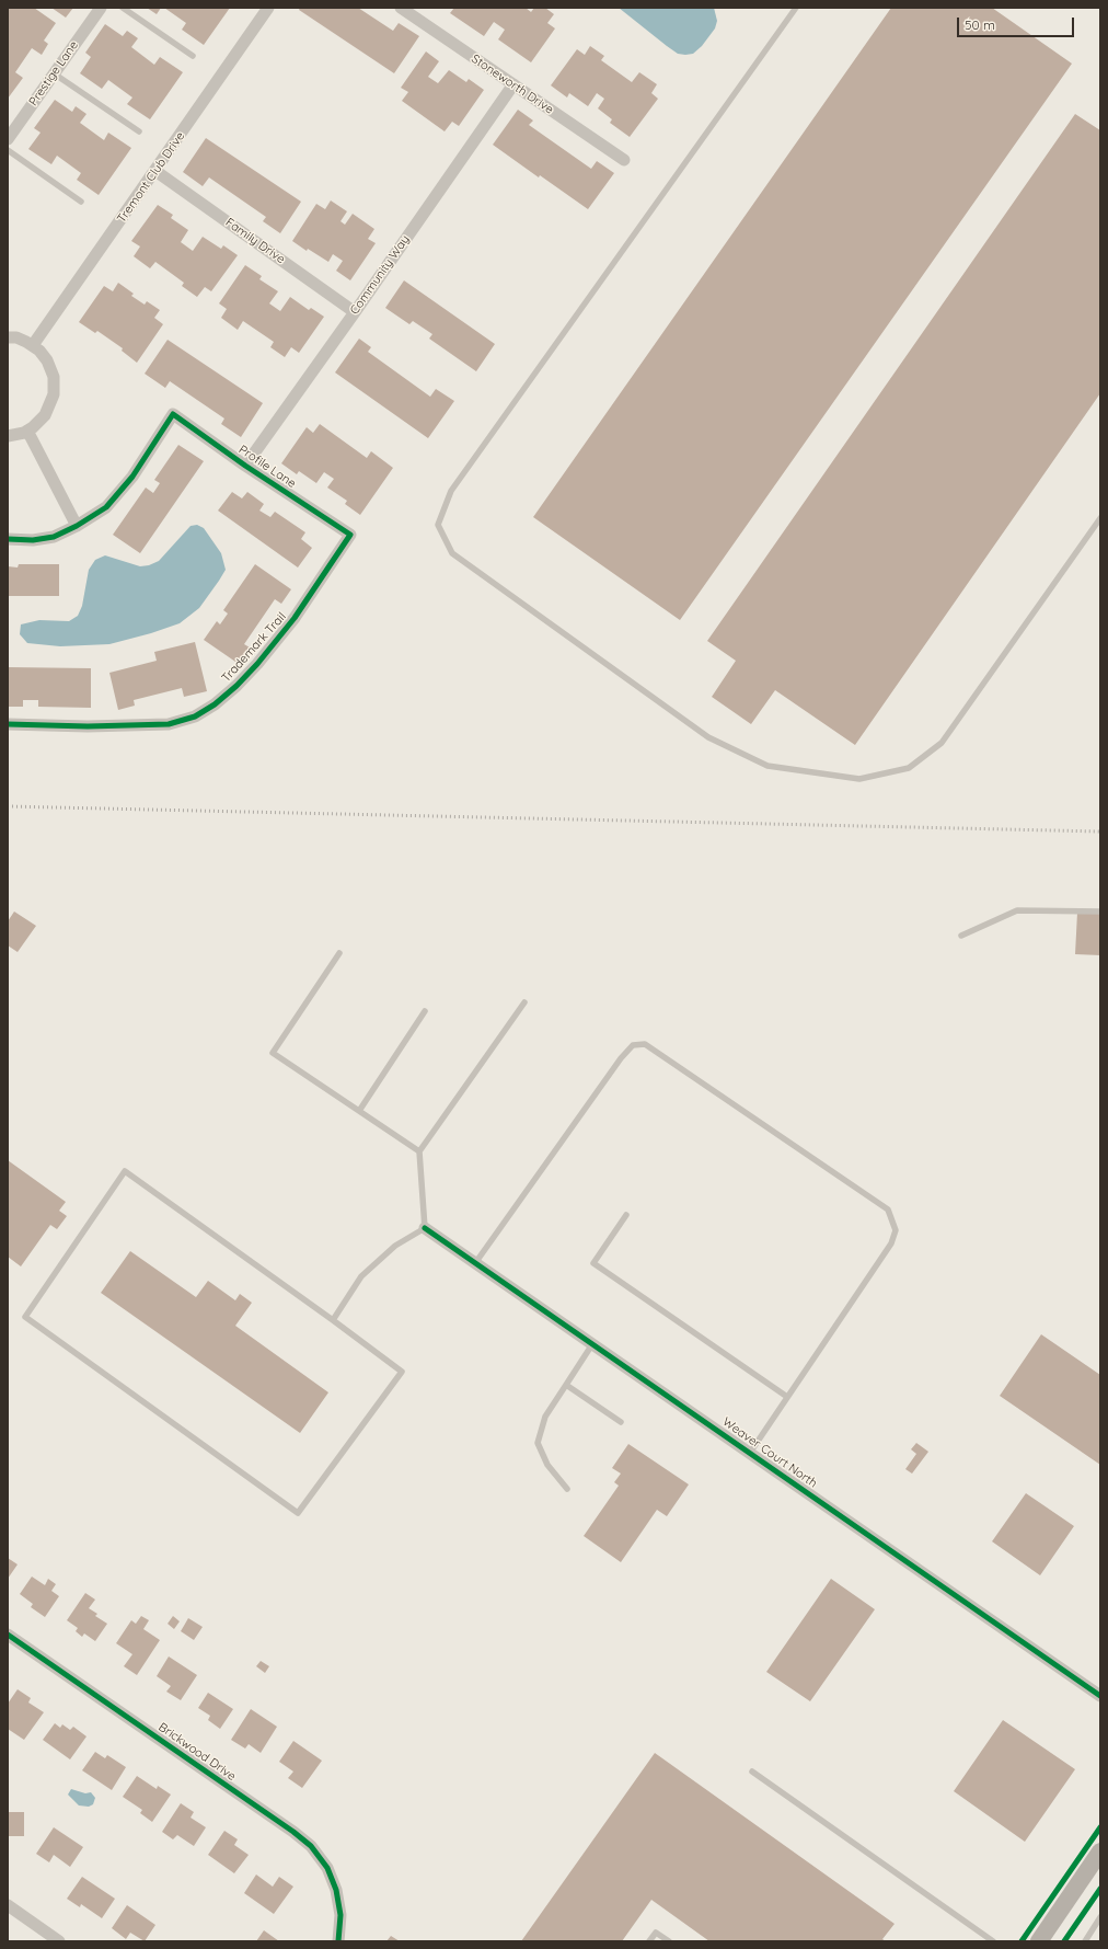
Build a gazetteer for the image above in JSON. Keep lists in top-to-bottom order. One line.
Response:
{"streets":{"street":["Prestige Lane","Stoneworth Drive","Tremont Club Drive","Family Drive","Community Way","Profile Lane","Trademark Trail","Weaver Court North","Brickwood Drive"]},"crossings":[["Stoneworth Drive","Community Way"],["Tremont Club Drive","Family Drive"],["Family Drive","Community Way"],["Community Way","Profile Lane"],["Profile Lane","Trademark Trail"]],"scale_bar":"50 m"}
